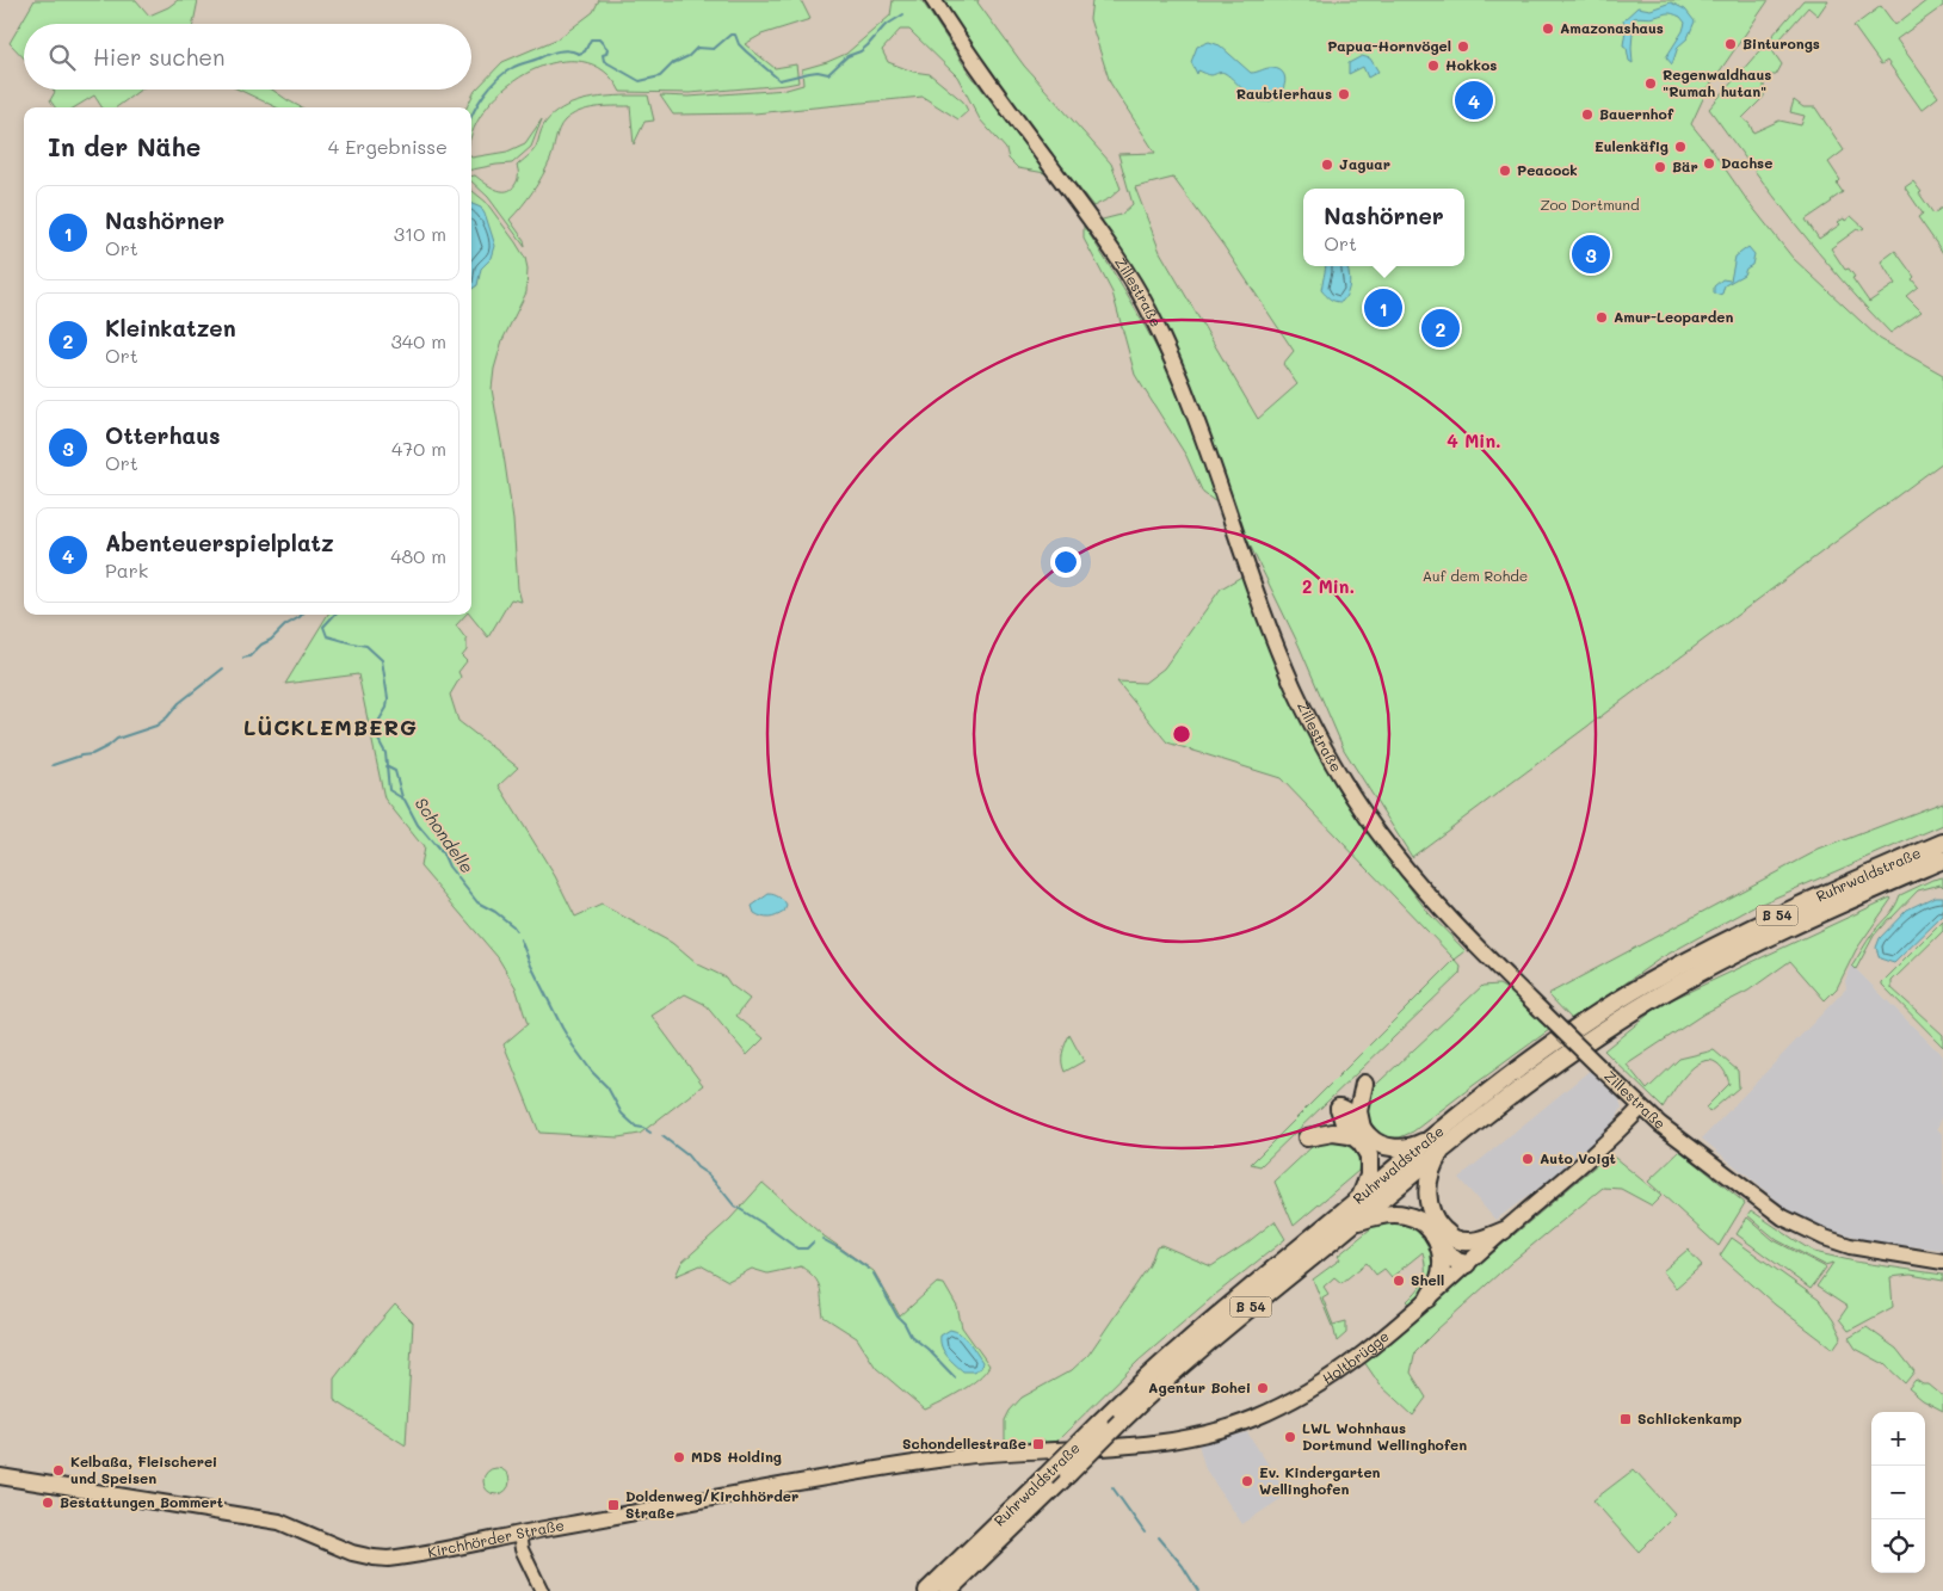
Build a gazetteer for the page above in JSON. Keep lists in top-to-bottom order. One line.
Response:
{"streets":{"highway":["Ruhrwaldstraße","B 54"],"main road":["Zillestraße","Holtbrügge","Kirchhörder Straße"]},"crossings":[["Zillestraße","Holtbrügge"],["Holtbrügge","Kirchhörder Straße"]],"districts":["LÜCKLEMBERG"],"water":["Schondelle"],"parks":["Zoo Dortmund","Auf dem Rohde"],"places":{"other":["Amazonashaus","Binturongs","Papua-Hornvögel","Hokkos","Regenwaldhaus \"Rumah hutan\"","Raubtierhaus","Bauernhof","Eulenkäfig","Dachse","Jaguar","Bär","Peacock","Amur-Leoparden","Auto Voigt","Shell","Agentur Bohei","LWL Wohnhaus Dortmund Wellinghofen","MDS Holding","Kelbaßa, Fleischerei und Speisen","Ev. Kindergarten Wellinghofen","Bestattungen Bommert"],"transit":["Schlickenkamp","Schondellestraße","Doldenweg/Kirchhörder Straße"]},"page":{"search":"Hier suchen","pins":["4","3","1","2"],"heading":["In der Nähe","4 Ergebnisse"],"list":[{"mark":"1","name":"Nashörner","note":"Ort","value":"310 m"},{"mark":"2","name":"Kleinkatzen","note":"Ort","value":"340 m"},{"mark":"3","name":"Otterhaus","note":"Ort","value":"470 m"},{"mark":"4","name":"Abenteuerspielplatz","note":"Park","value":"480 m"}],"popup":["Nashörner","Ort"],"map_buttons":["+","−"]},"rings":["4 Min.","2 Min."]}
